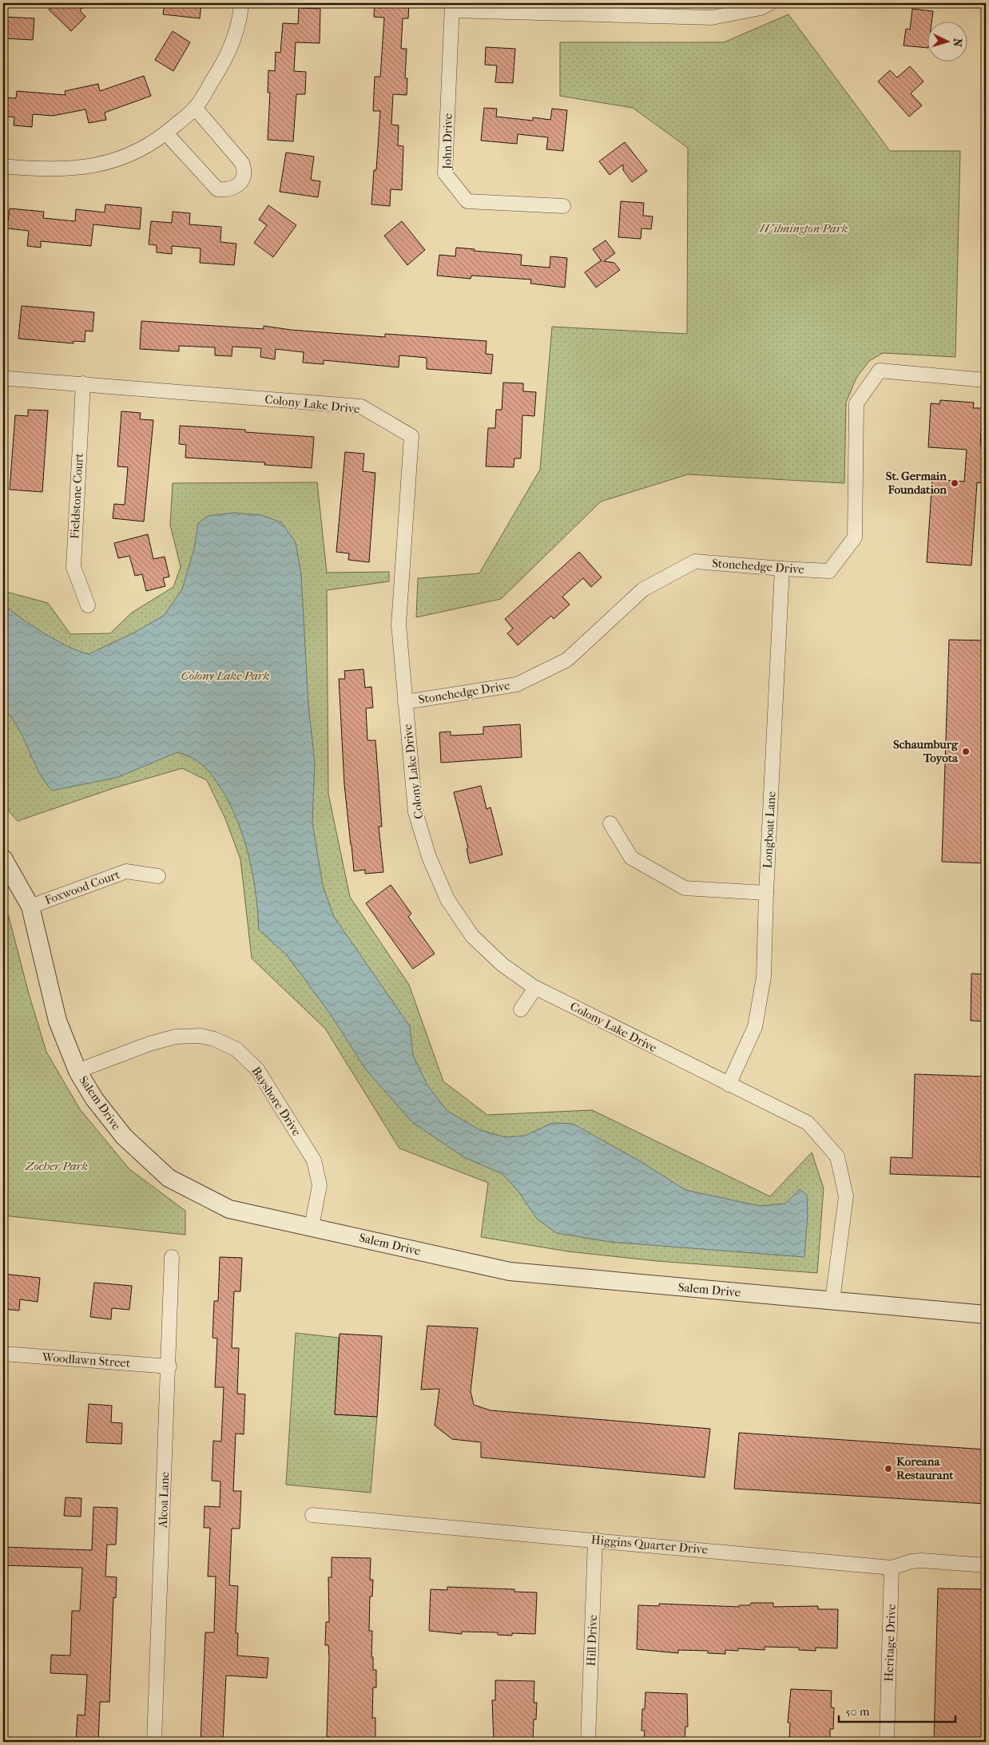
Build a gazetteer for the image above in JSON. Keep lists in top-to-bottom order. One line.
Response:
{"streets":{"street":["John Drive","Colony Lake Drive","Fieldstone Court","Stonehedge Drive","Longboat Lane","Foxwood Court","Bayshore Drive","Salem Drive","Woodlawn Street","Alcoa Lane","Higgins Quarter Drive","Hill Drive","Heritage Drive"]},"crossings":[["Colony Lake Drive","Fieldstone Court"],["Colony Lake Drive","Stonehedge Drive"],["Colony Lake Drive","Longboat Lane"],["Colony Lake Drive","Salem Drive"],["Stonehedge Drive","Longboat Lane"],["Foxwood Court","Salem Drive"],["Bayshore Drive","Salem Drive"],["Woodlawn Street","Alcoa Lane"],["Higgins Quarter Drive","Hill Drive"],["Higgins Quarter Drive","Heritage Drive"]],"parks":["Wilmington Park","Colony Lake Park","Zocher Park"],"places":["St. Germain Foundation","Schaumburg Toyota","Koreana Restaurant"],"scale_bar":"50 m","north":"right"}
